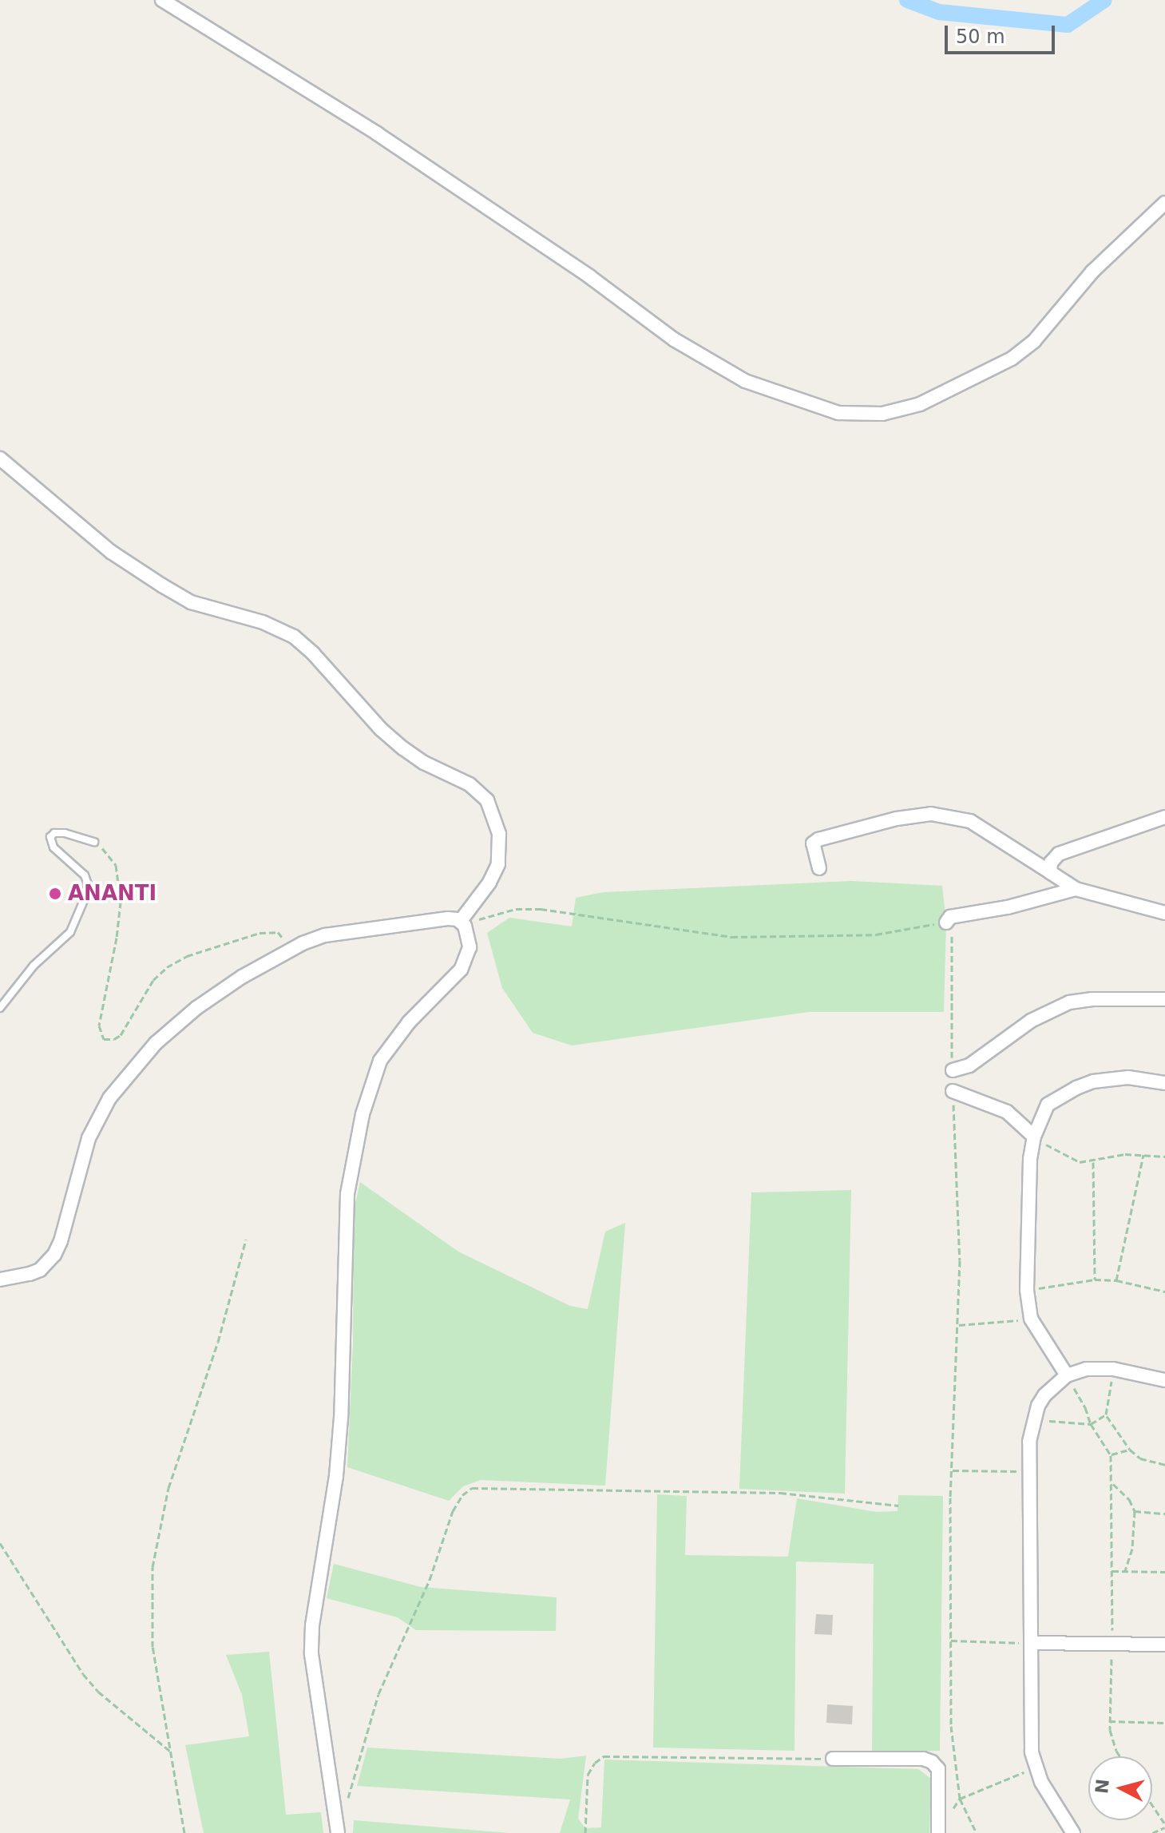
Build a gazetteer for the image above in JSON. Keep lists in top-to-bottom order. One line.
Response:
{"places":["ΑΝΑΝΤΙ"],"scale_bar":"50 m","north":"left"}
